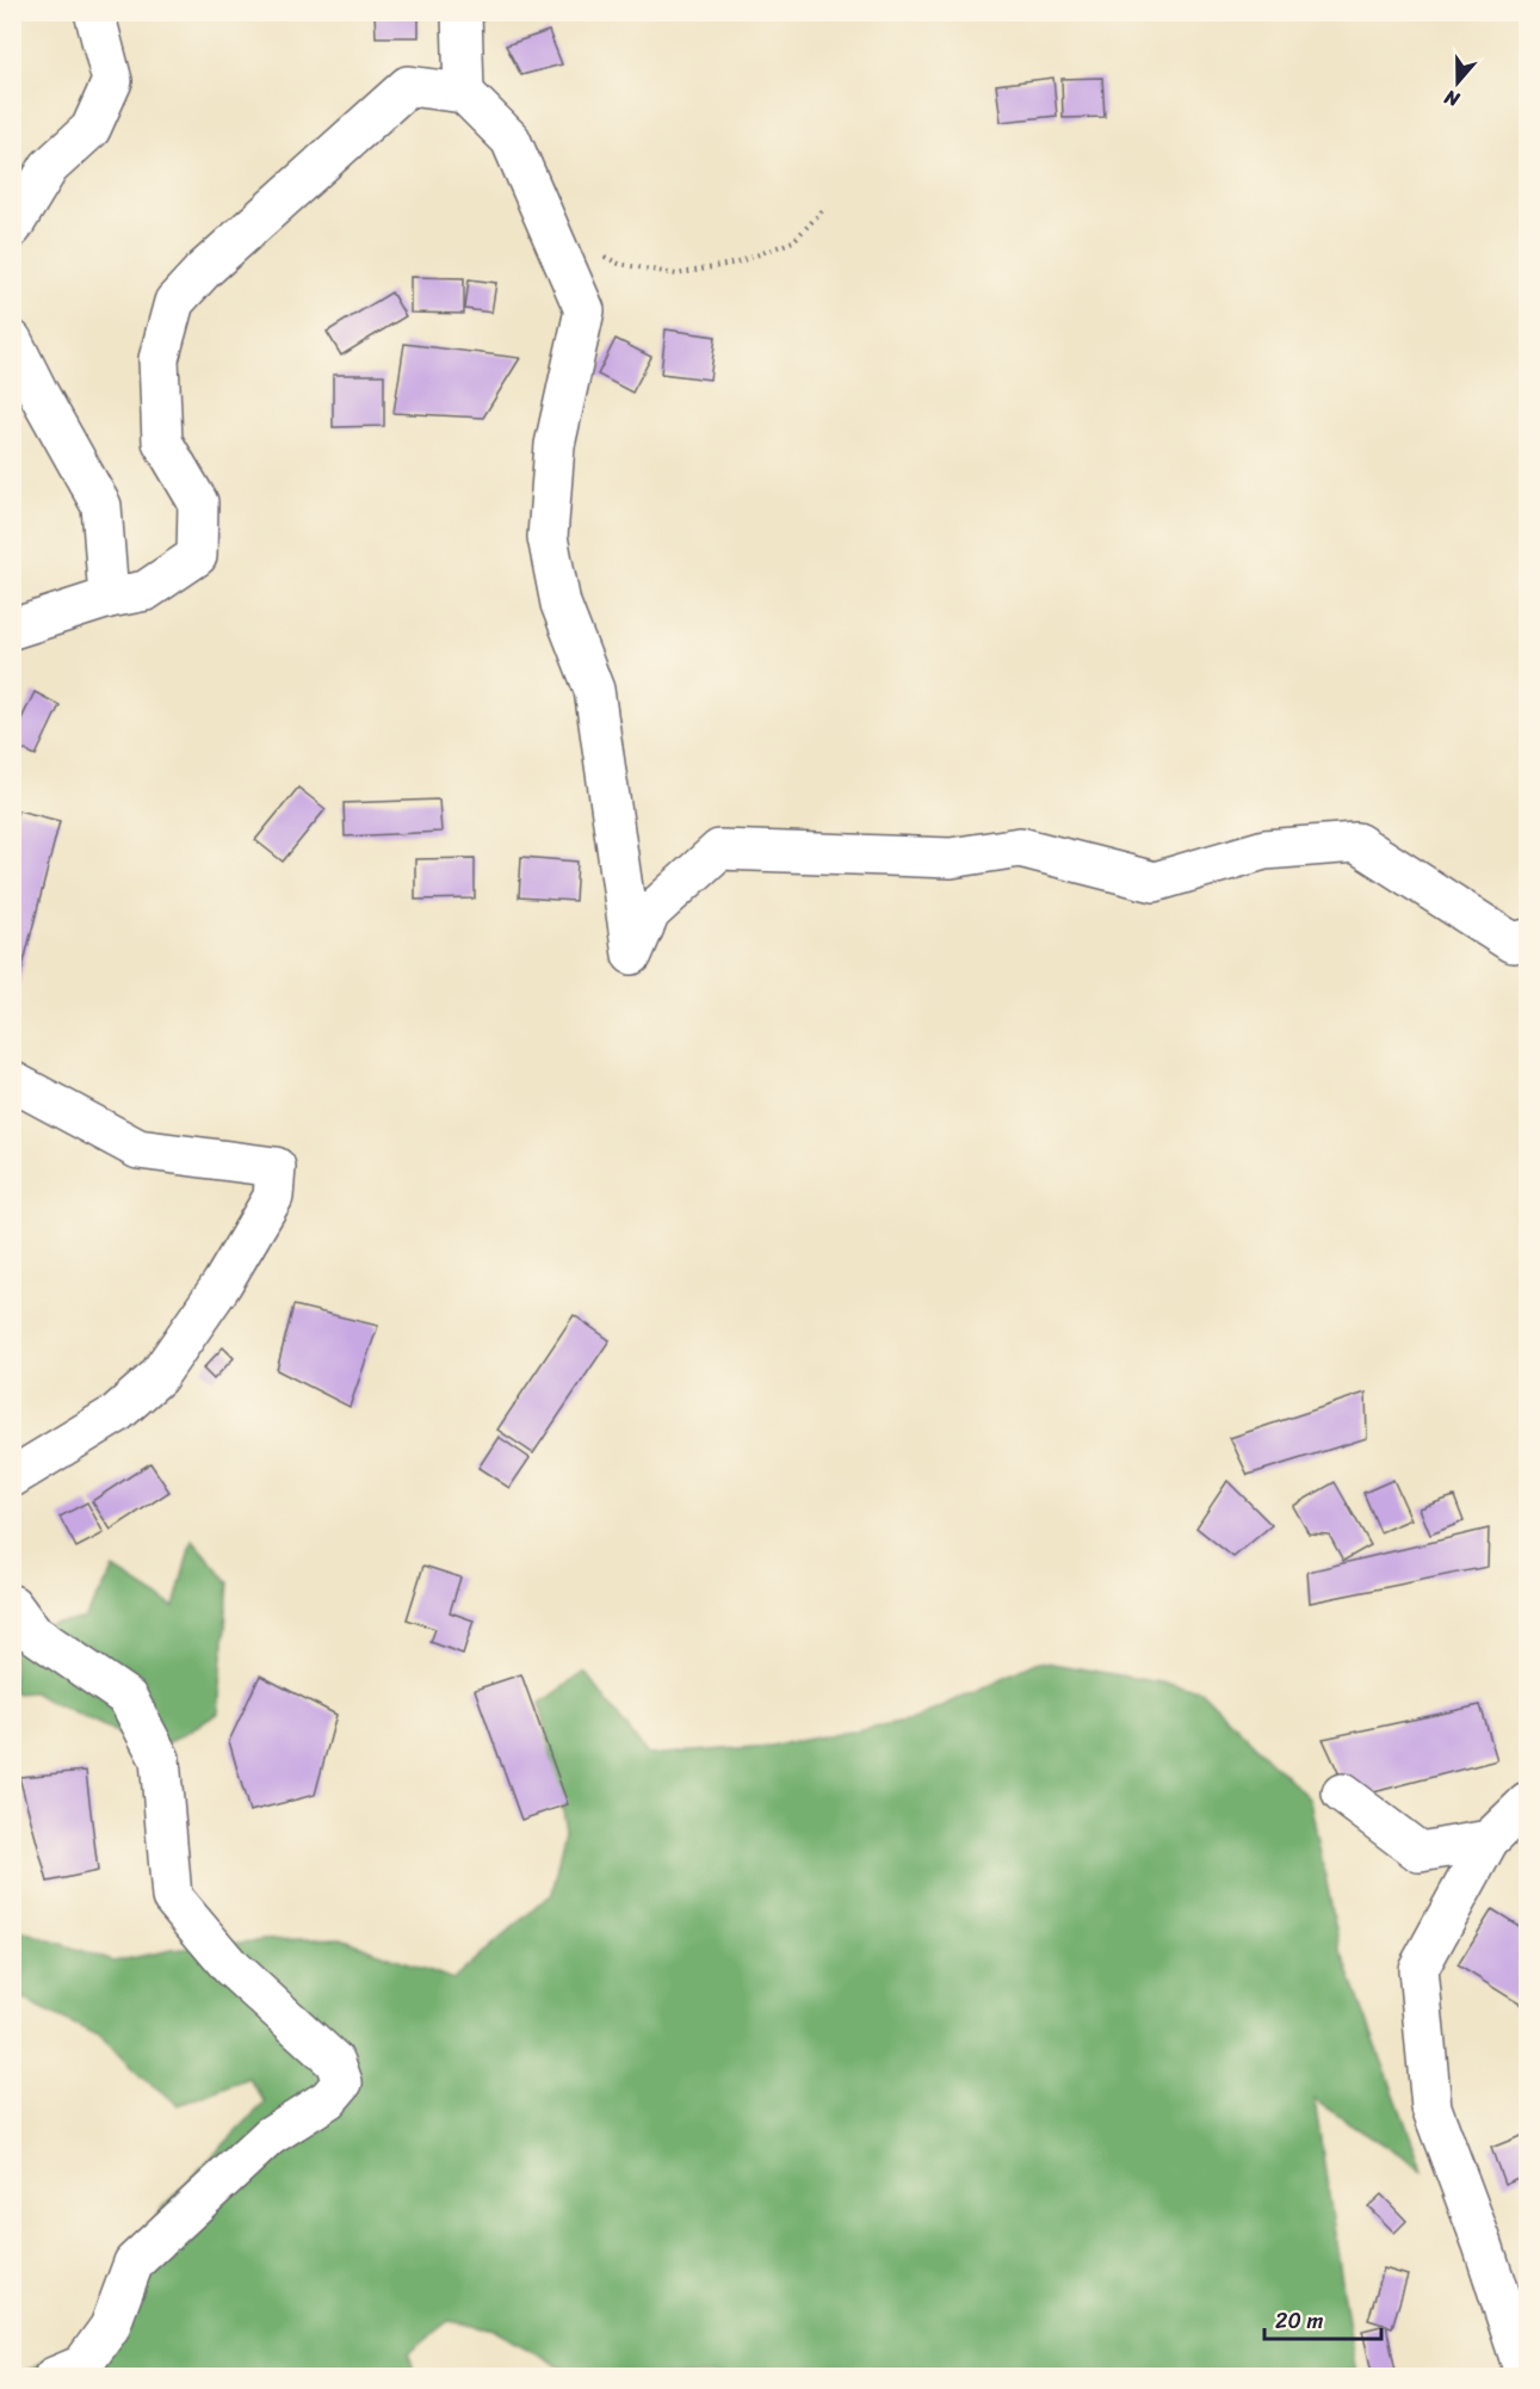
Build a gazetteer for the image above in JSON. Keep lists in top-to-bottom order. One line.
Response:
{"scale_bar":"20 m","north":"bottom"}
